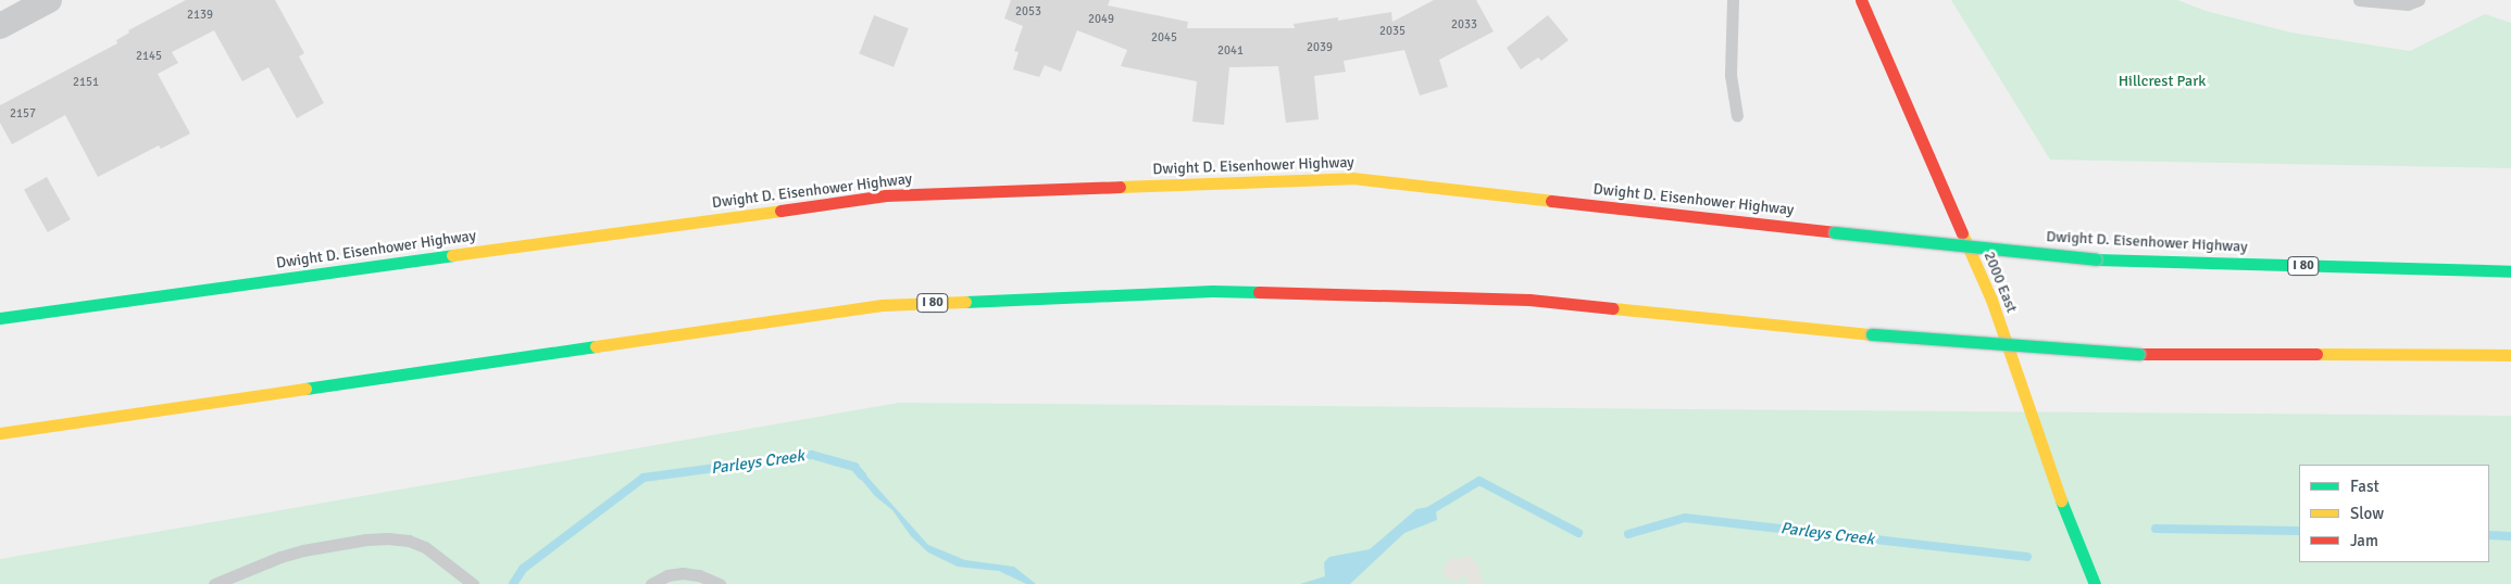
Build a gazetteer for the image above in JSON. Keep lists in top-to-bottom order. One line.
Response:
{"streets":{"main road":["Dwight D. Eisenhower Highway","I 80","2000 East"]},"water":["Parleys Creek"],"parks":["Hillcrest Park"],"house_numbers":["2053","2139","2049","2033","2035","2045","2039","2041","2145","2151","2157"],"legend":["Fast","Slow","Jam"]}
